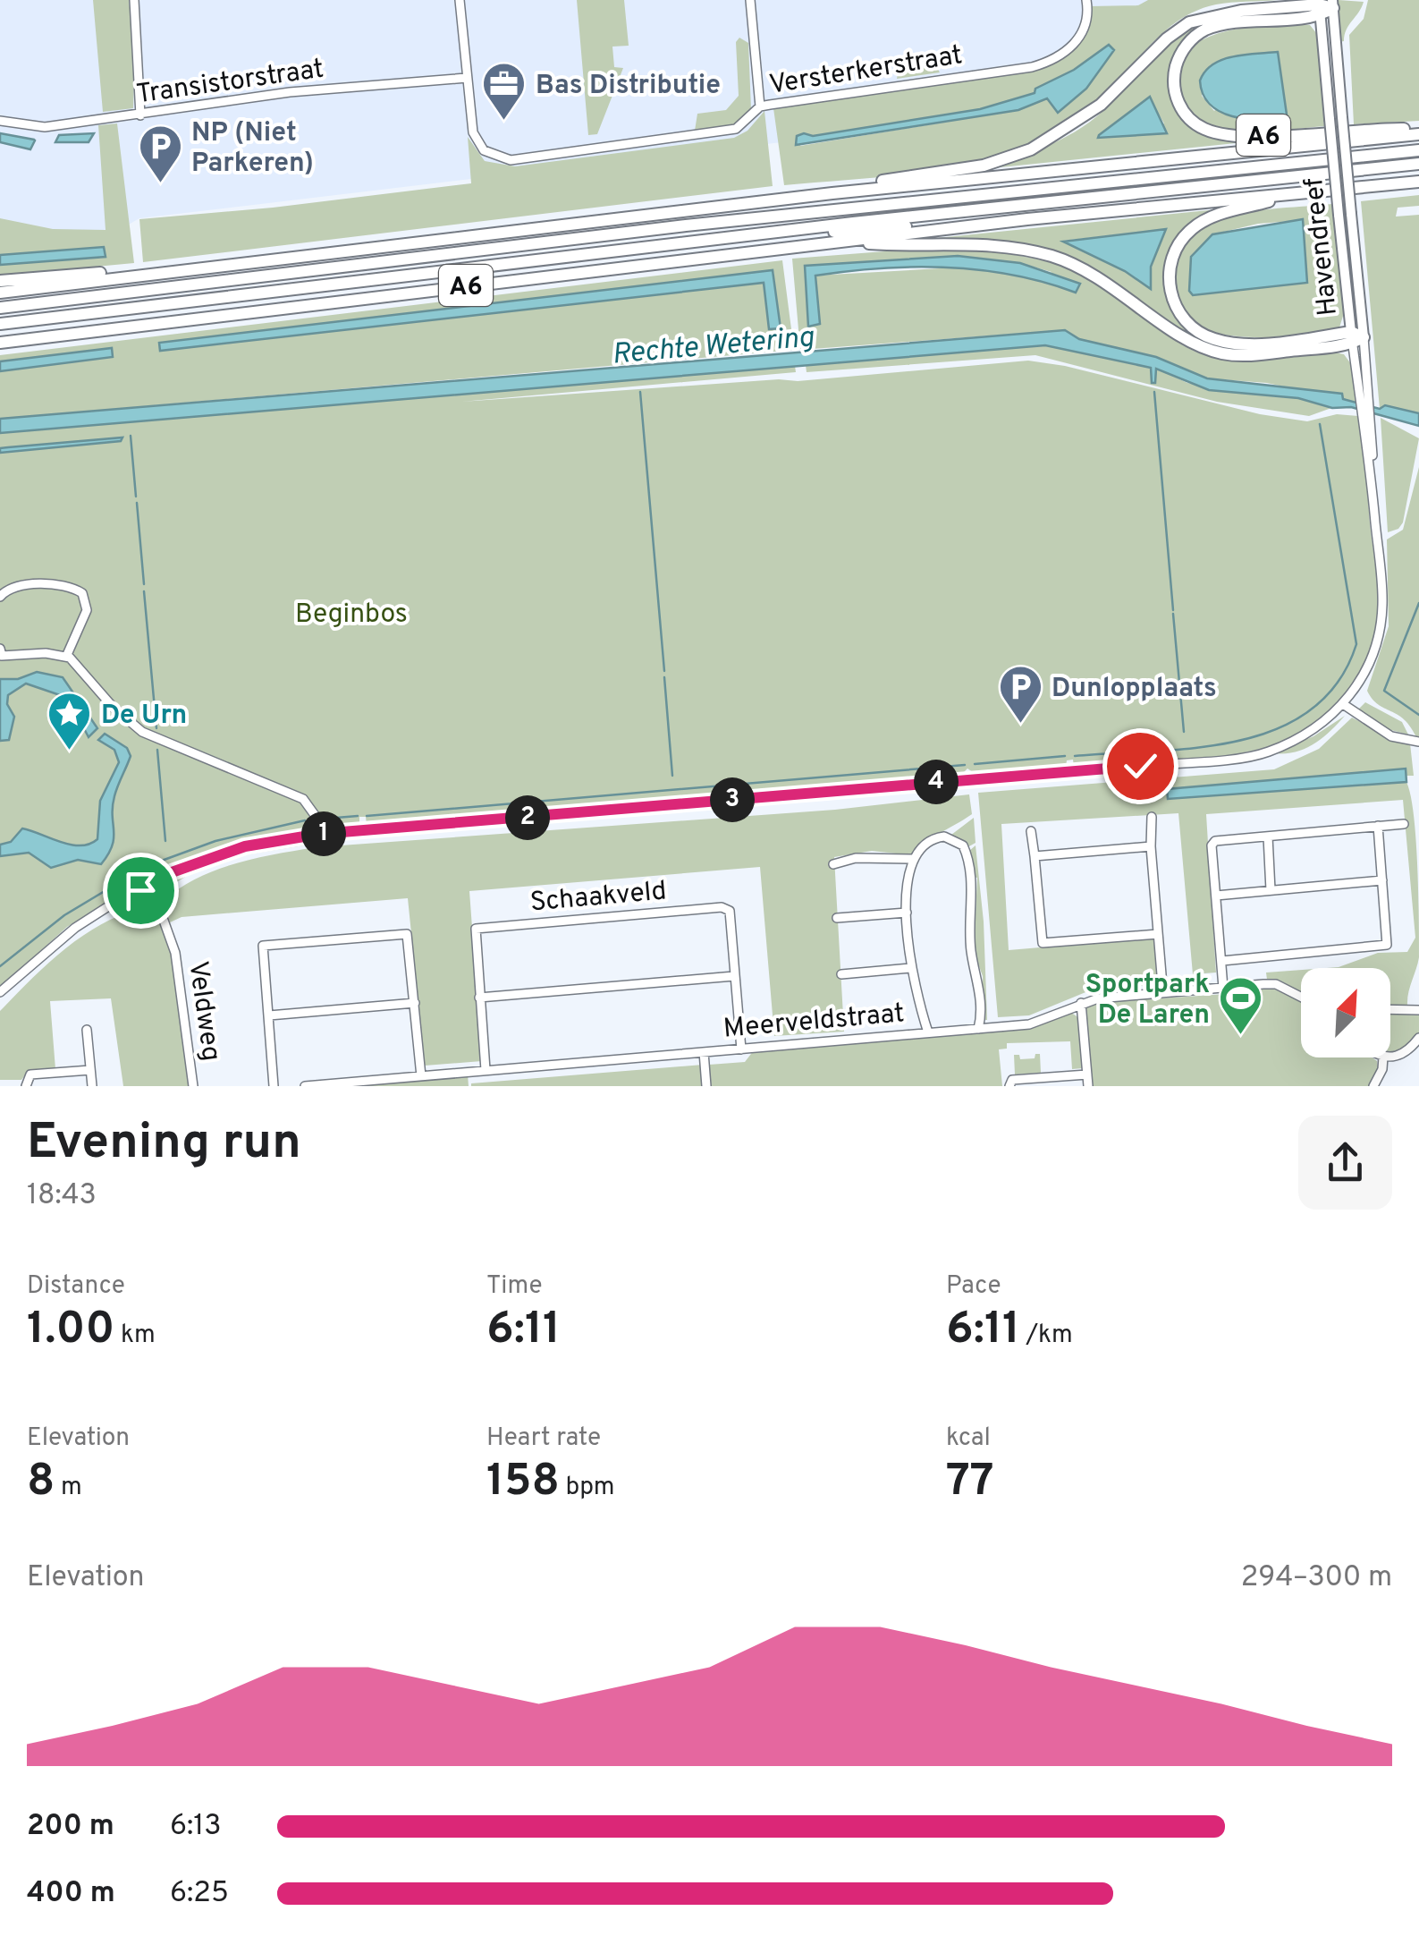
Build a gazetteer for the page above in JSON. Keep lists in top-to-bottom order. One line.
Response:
{"streets":{"highway":["A6"],"main road":["Havendreef"],"street":["Versterkerstraat","Transistorstraat","Schaakveld","Veldweg","Meerveldstraat"]},"crossings":[["Versterkerstraat","Transistorstraat"],["A6","Havendreef"],["Havendreef","Veldweg"],["Schaakveld","Meerveldstraat"]],"water":["Rechte Wetering"],"parks":["Beginbos"],"places":{"office":["Bas Distributie"],"parking":["NP (Niet Parkeren)","Dunlopplaats"],"place":["De Urn"],"sports":["Sportpark De Laren"]},"north":"top right","page":{"pins":["4","3","2","1"],"heading":["Evening run","18:43"],"stats":[["Distance","1.00 km"],["Time","6:11"],["Pace","6:11 /km"],["Elevation","8 m"],["Heart rate","158 bpm"],["kcal","77"]],"chart":["Elevation","294–300 m"],"list":[{"name":"200 m","note":"6:13"},{"name":"400 m","note":"6:25"}]}}
